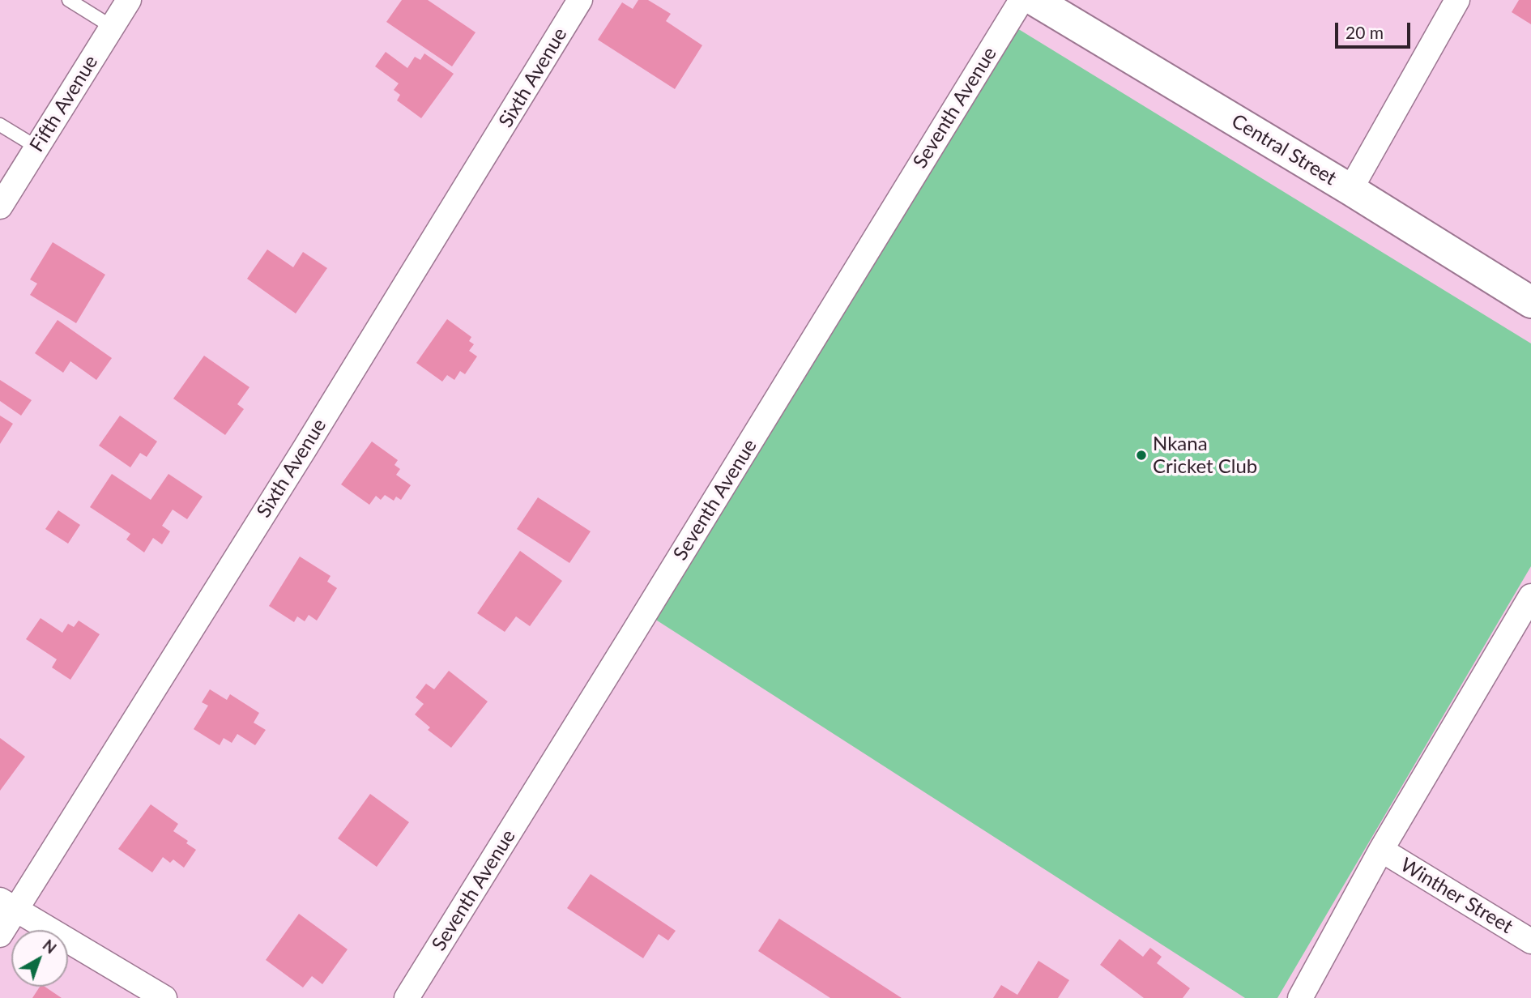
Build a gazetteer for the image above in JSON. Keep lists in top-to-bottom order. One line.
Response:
{"streets":{"main road":["Central Street"],"street":["Sixth Avenue","Fifth Avenue","Seventh Avenue","Winther Street"]},"places":["Nkana Cricket Club"],"scale_bar":"20 m","north":"top right"}
